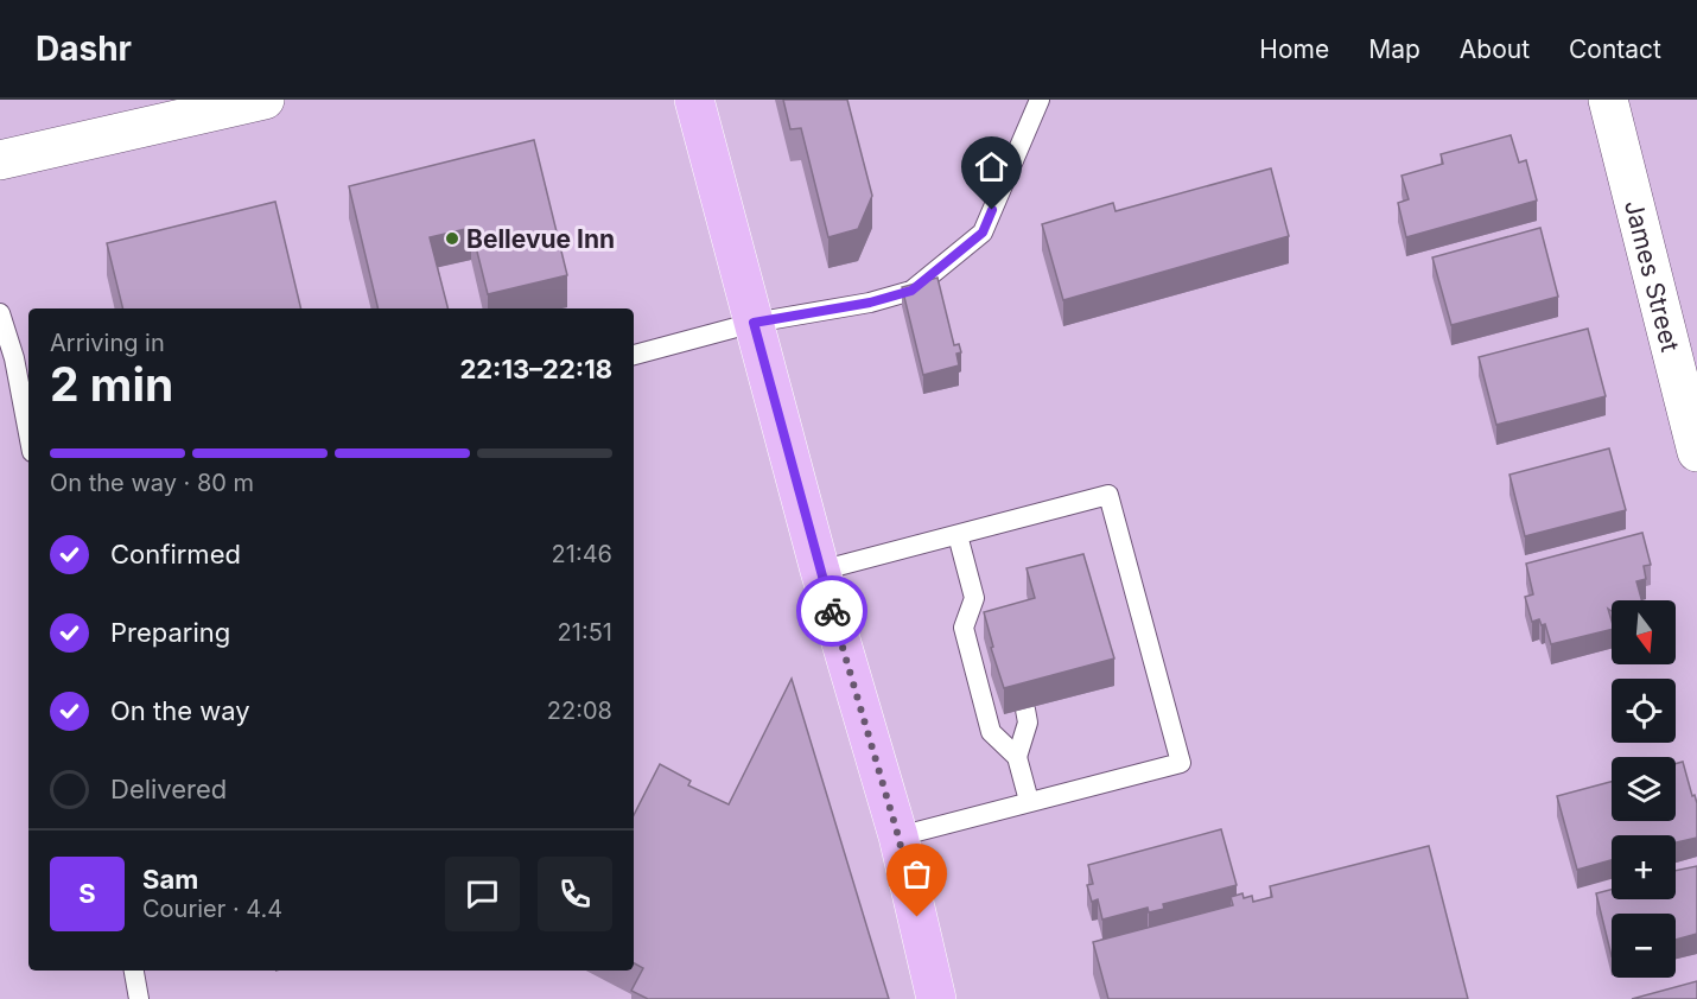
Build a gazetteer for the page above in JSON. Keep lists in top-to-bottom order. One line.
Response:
{"streets":{"street":["James Street"]},"places":["Bellevue Inn"],"north":"bottom","page":{"header":"Dashr","nav":["Home","Map","About","Contact"],"heading":["2 min","Arriving in","22:13–22:18"],"panel":["Sam","Courier · 4.4"],"bar":"On the way · 80 m","list":[["Confirmed","21:46"],["Preparing","21:51"],["On the way","22:08"],"Delivered"],"map_buttons":["+","−"],"round":"S"}}
